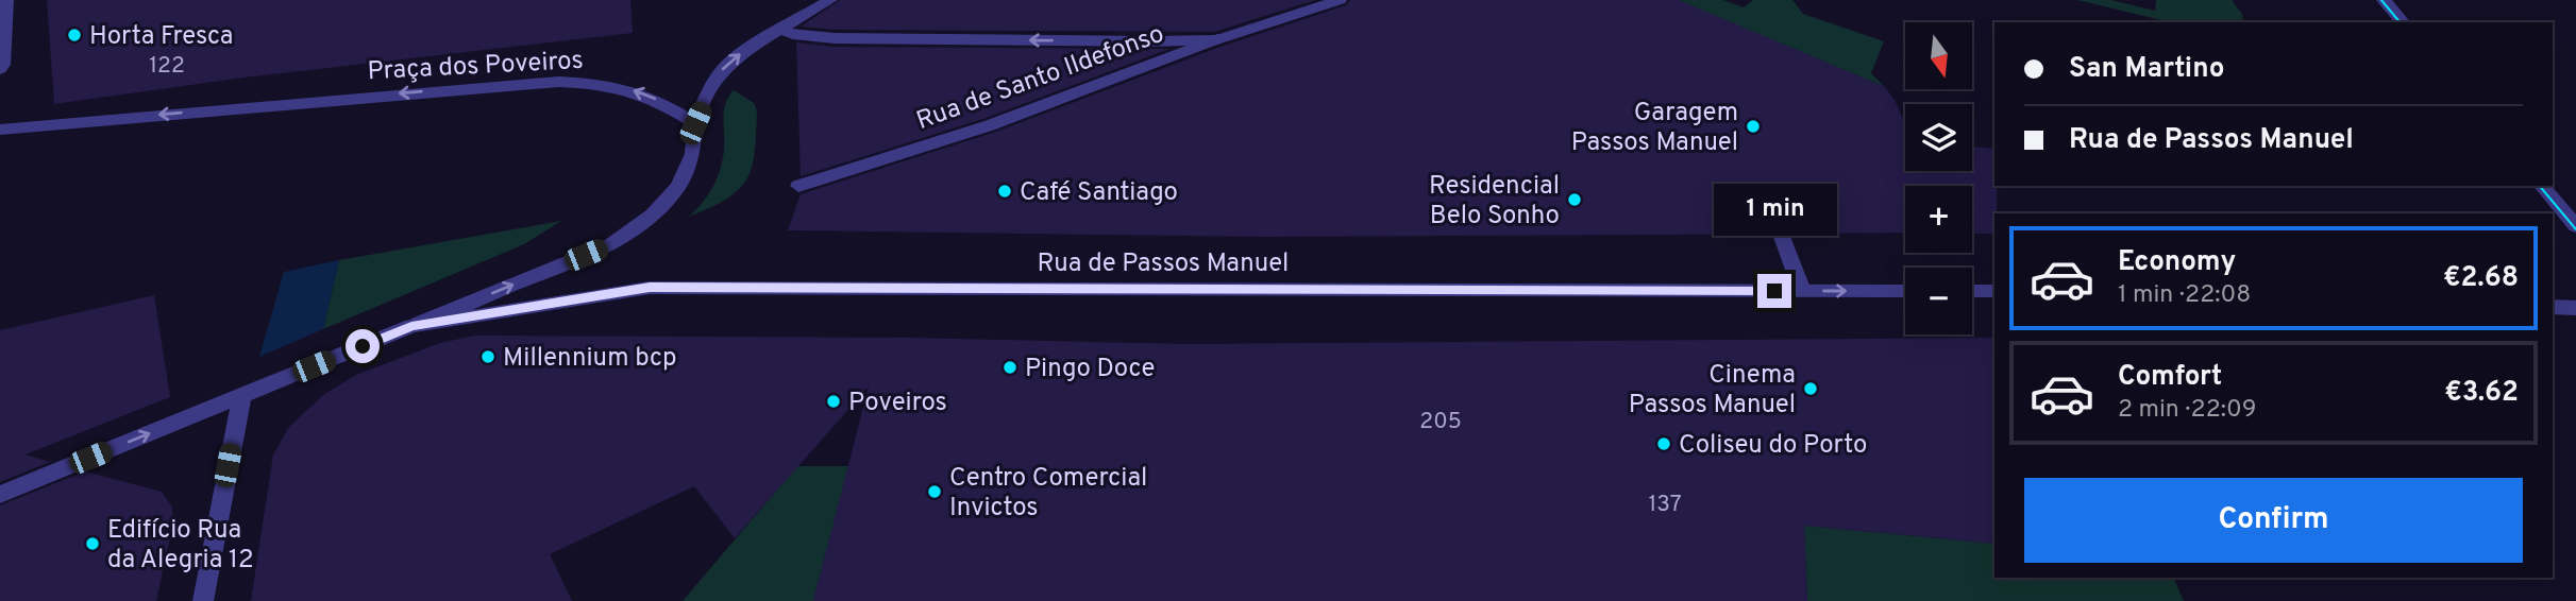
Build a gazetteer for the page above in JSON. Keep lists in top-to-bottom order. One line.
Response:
{"streets":{"street":["Praça dos Poveiros","Rua de Santo Ildefonso","Rua de Passos Manuel"]},"one_way":["Praça dos Poveiros"],"places":["Horta Fresca","Garagem Passos Manuel","Café Santiago","Residencial Belo Sonho","Millennium bcp","Pingo Doce","Cinema Passos Manuel","Poveiros","Coliseu do Porto","Centro Comercial Invictos","Edifício Rua da Alegria 12"],"house_numbers":["122","205","137"],"north":"bottom","page":{"map_buttons":["+","−"],"banner":["San Martino","Rua de Passos Manuel"],"bubble":"1 min","list":[{"name":"Economy","note":"1 min · 22:08","value":"€2.68"},{"name":"Comfort","note":"2 min · 22:09","value":"€3.62"}],"buttons":"Confirm"}}
